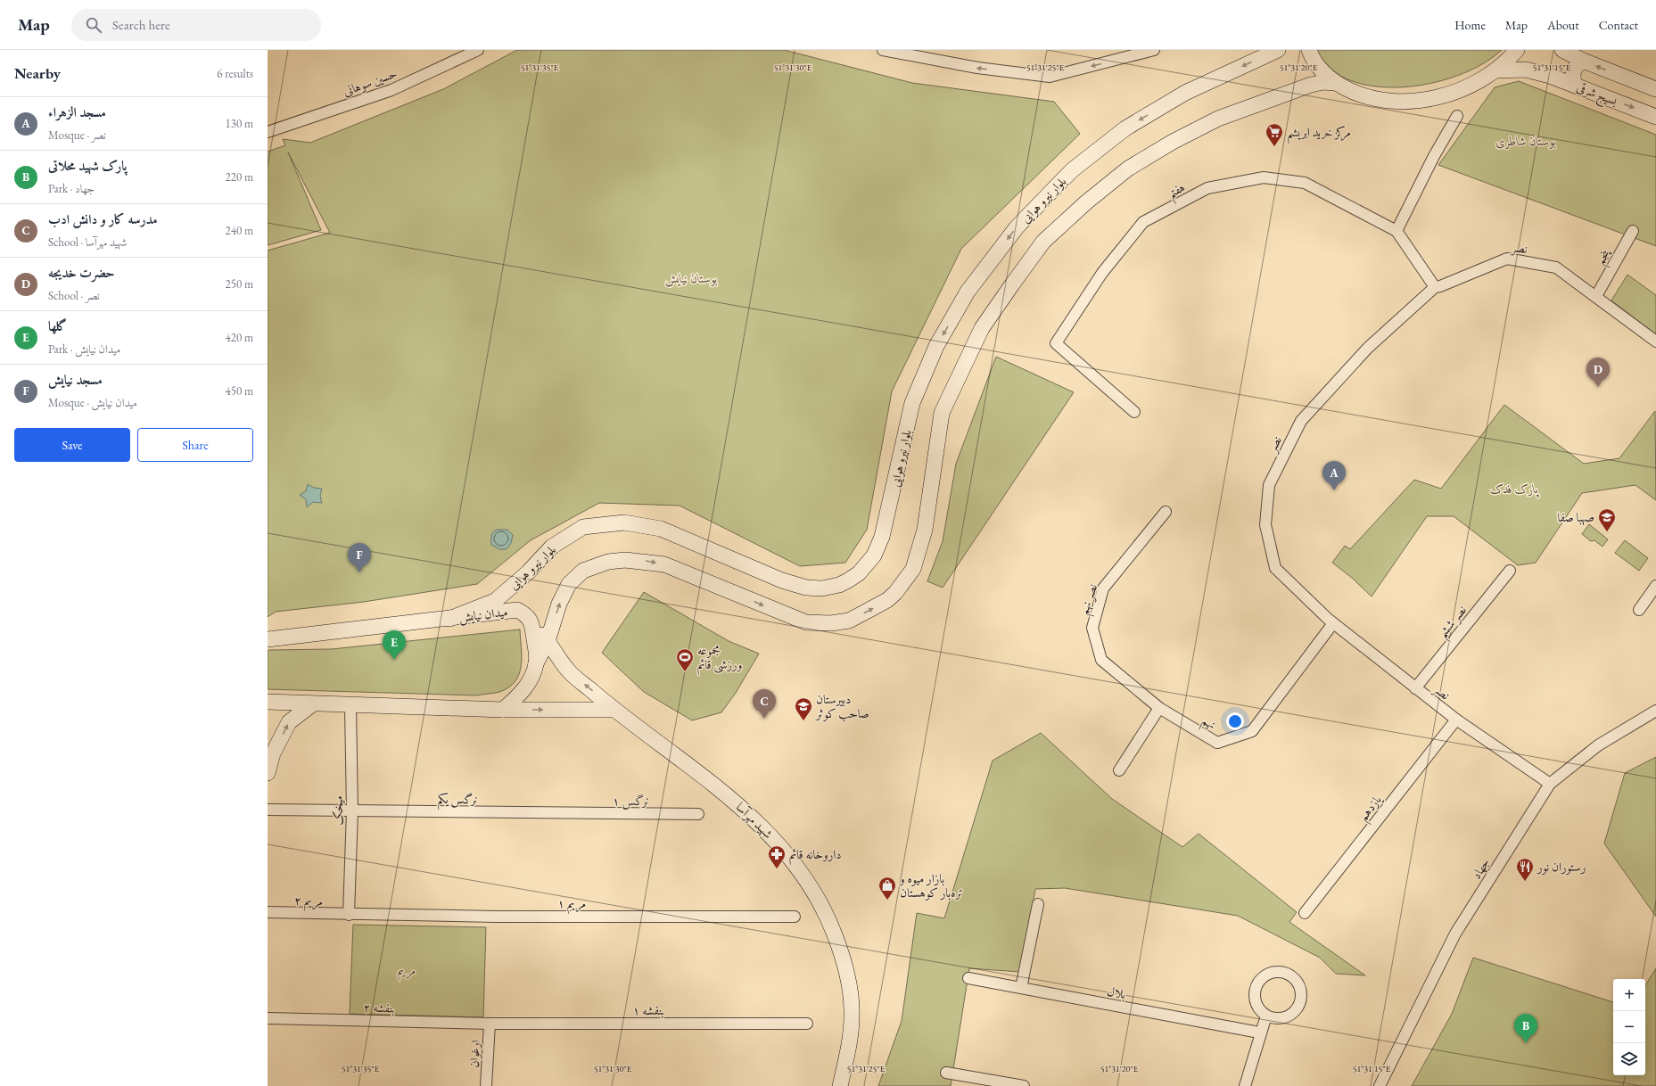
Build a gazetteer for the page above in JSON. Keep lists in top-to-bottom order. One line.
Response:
{"streets":{"main road":["بسیج شرقی","بلوار نیرو هوایی","میدان نیایش","شهید مهرآسا"],"street":["حسین سوهانی","هفتم","نصر","پنجم","نصر نهم","نصر ششم","نهم","نرگس یکم","نرگس ۱","یازدهم","میخک","جهاد","مریم ۲","مریم ۱","بلال","بنفشه ۲","بنفشه ۱","ارغوان"]},"crossings":[["هفتم","نصر"],["بلوار نیرو هوایی","میدان نیایش"],["نصر","پنجم"],["نصر","نصر ششم"],["نصر","نهم"],["نصر","یازدهم"],["نصر","جهاد"],["نصر نهم","نهم"],["میدان نیایش","شهید مهرآسا"],["نرگس یکم","نرگس ۱"],["نرگس یکم","میخک"],["میخک","مریم ۲"],["میخک","مریم ۱"],["مریم ۲","مریم ۱"],["بنفشه ۲","بنفشه ۱"],["بنفشه ۲","ارغوان"],["بنفشه ۱","ارغوان"]],"one_way":["بلوار نیرو هوایی"],"parks":["بوستان شاطری","بوستان نیایش","پارک فدک","مریم"],"places":{"supermarket":["مرکز خرید ابریشم"],"school or university":["صهبا صفا","دبيرستان صاحب كوثر"],"sports":["مجموعه ورزشی قائم"],"pharmacy":["داروخانه قائم"],"restaurant":["رستوران نور"],"shop":["بازار میوه و تره‌بار کوهستان"]},"page":{"header":"Map","search":"Search here","nav":["Home","Map","About","Contact"],"heading":["Nearby","6 results"],"list":[{"mark":"A","name":"مسجد الزهراء","note":"Mosque · نصر","value":"130 m"},{"mark":"B","name":"پارک شهید محلاتی","note":"Park · جهاد","value":"220 m"},{"mark":"C","name":"مدرسه کار و دانش ادب","note":"School · شهید مهرآسا","value":"240 m"},{"mark":"D","name":"حضرت خدیجه","note":"School · نصر","value":"250 m"},{"mark":"E","name":"گلها","note":"Park · میدان نیایش","value":"420 m"},{"mark":"F","name":"مسجد نیایش","note":"Mosque · میدان نیایش","value":"450 m"}],"pins":["D","A","F","E","C","B"],"buttons":["Save","Share"],"map_buttons":["+","−"]},"coordinates":["51°31'35\"E","51°31'30\"E","51°31'25\"E","51°31'20\"E","51°31'15\"E"]}
